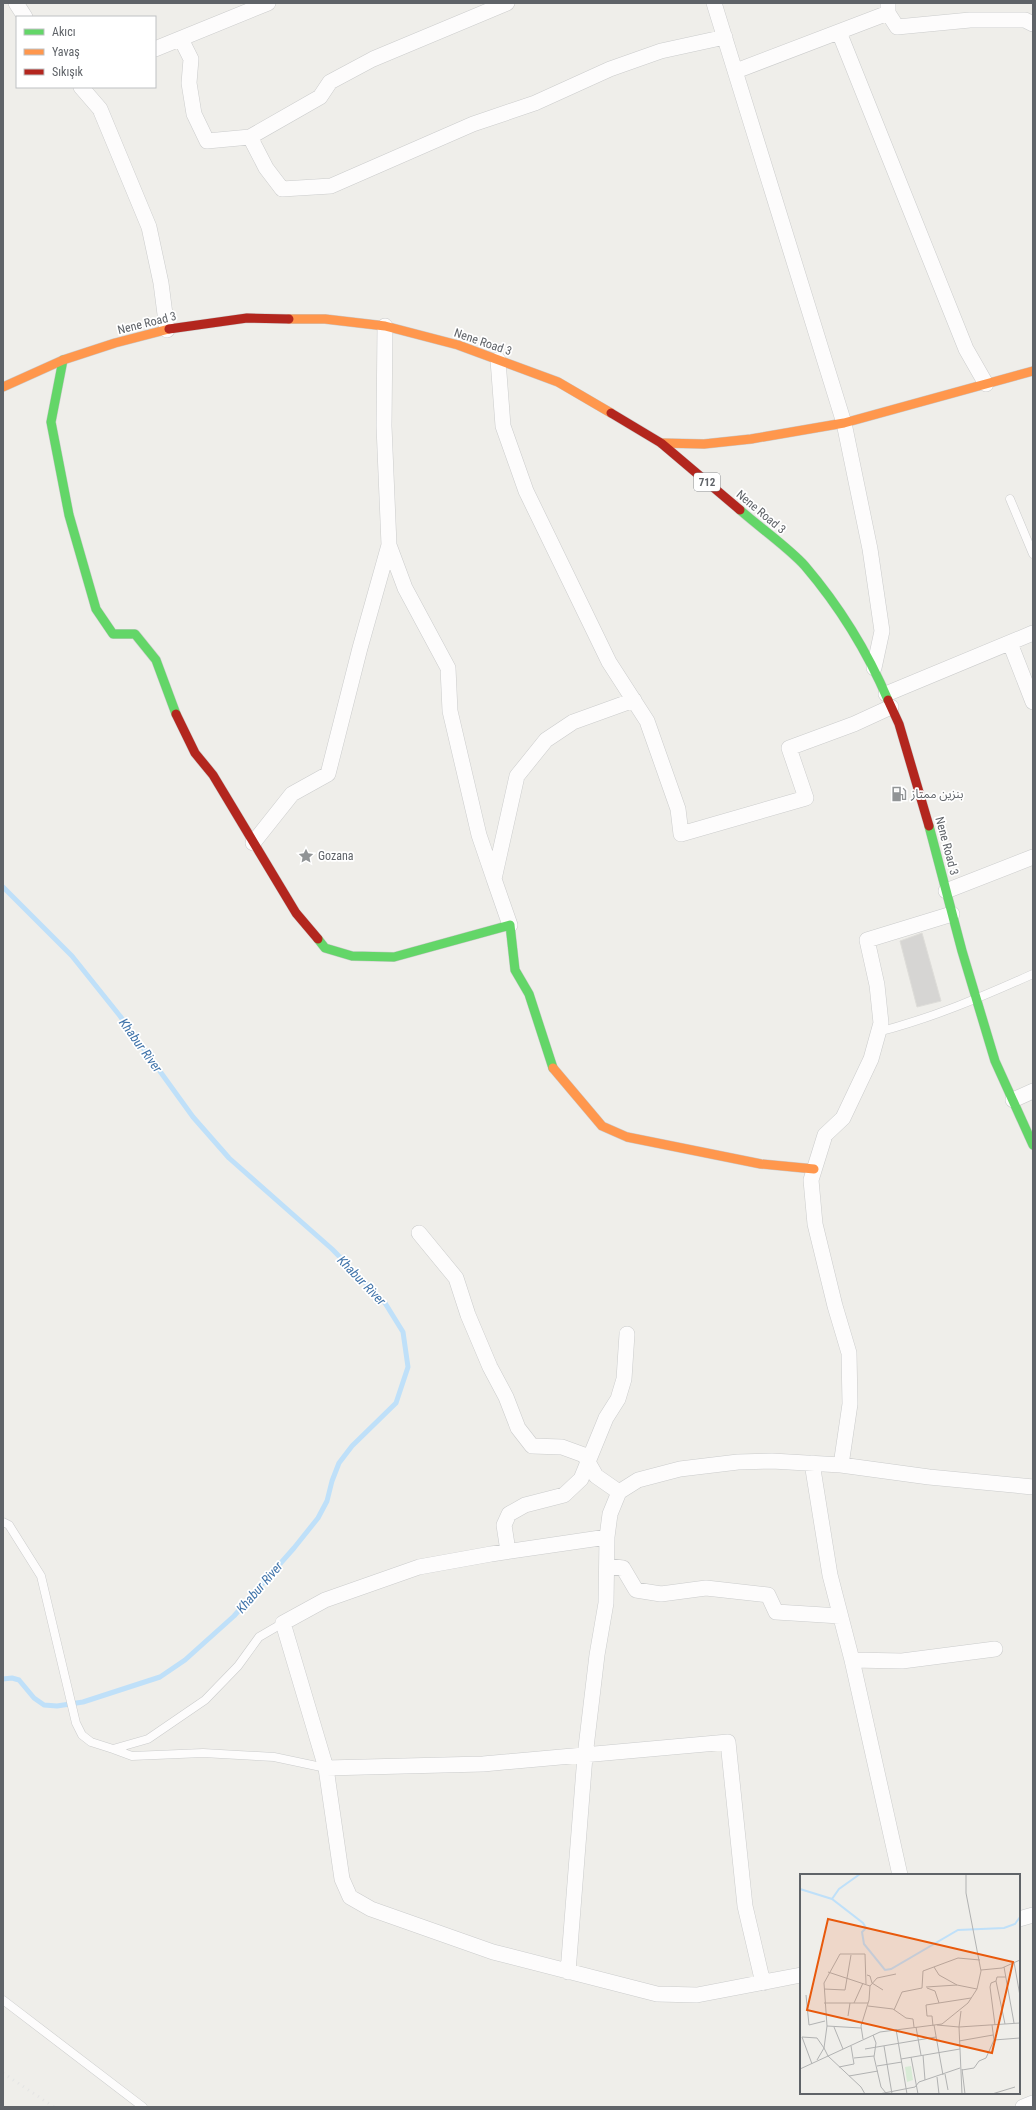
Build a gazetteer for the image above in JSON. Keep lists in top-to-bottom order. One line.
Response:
{"streets":{"street":["Nene Road 3","712"]},"water":["Khabur River"],"places":{"fuel station":["بنزين ممتاز"],"place":["Gozana"]},"legend":["Akıcı","Yavaş","Sıkışık"]}
